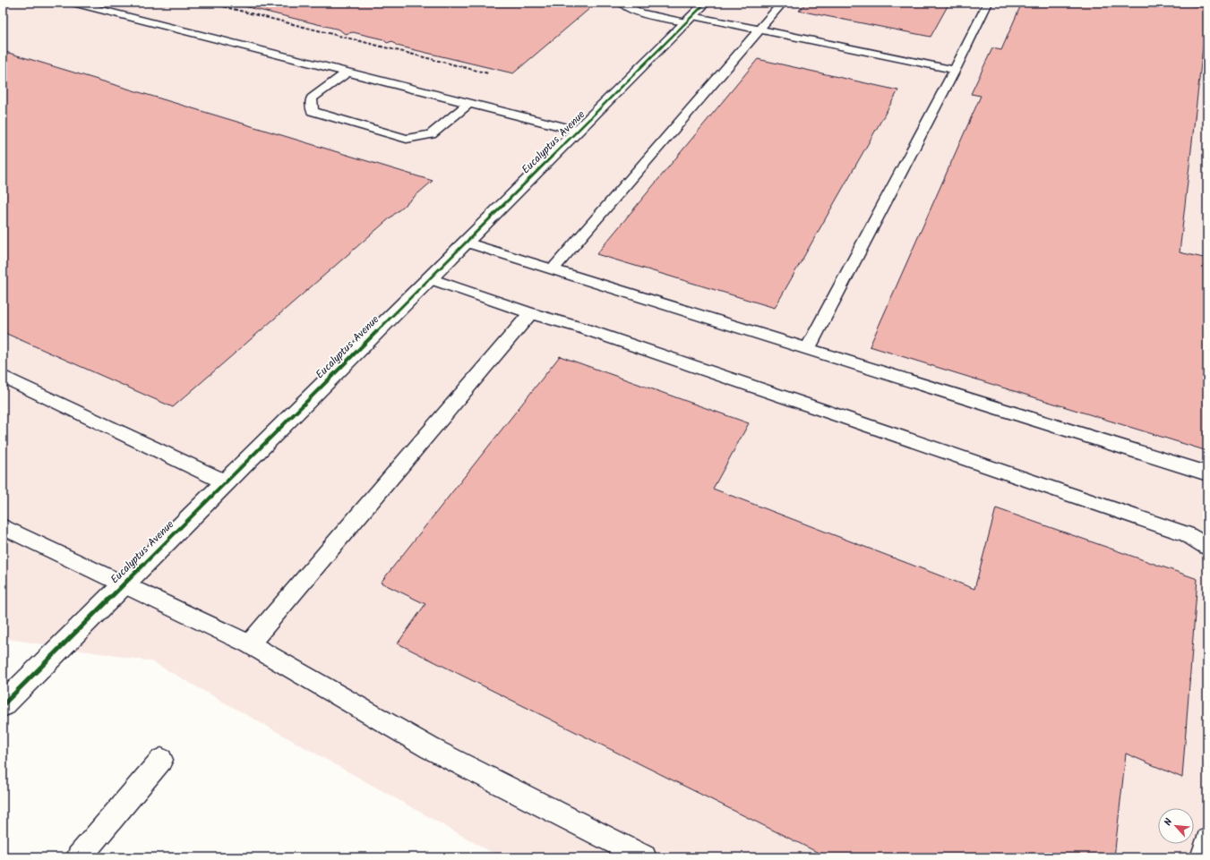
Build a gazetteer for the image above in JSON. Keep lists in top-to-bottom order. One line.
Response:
{"streets":{"street":["Eucalyptus Avenue"]},"north":"top left"}
